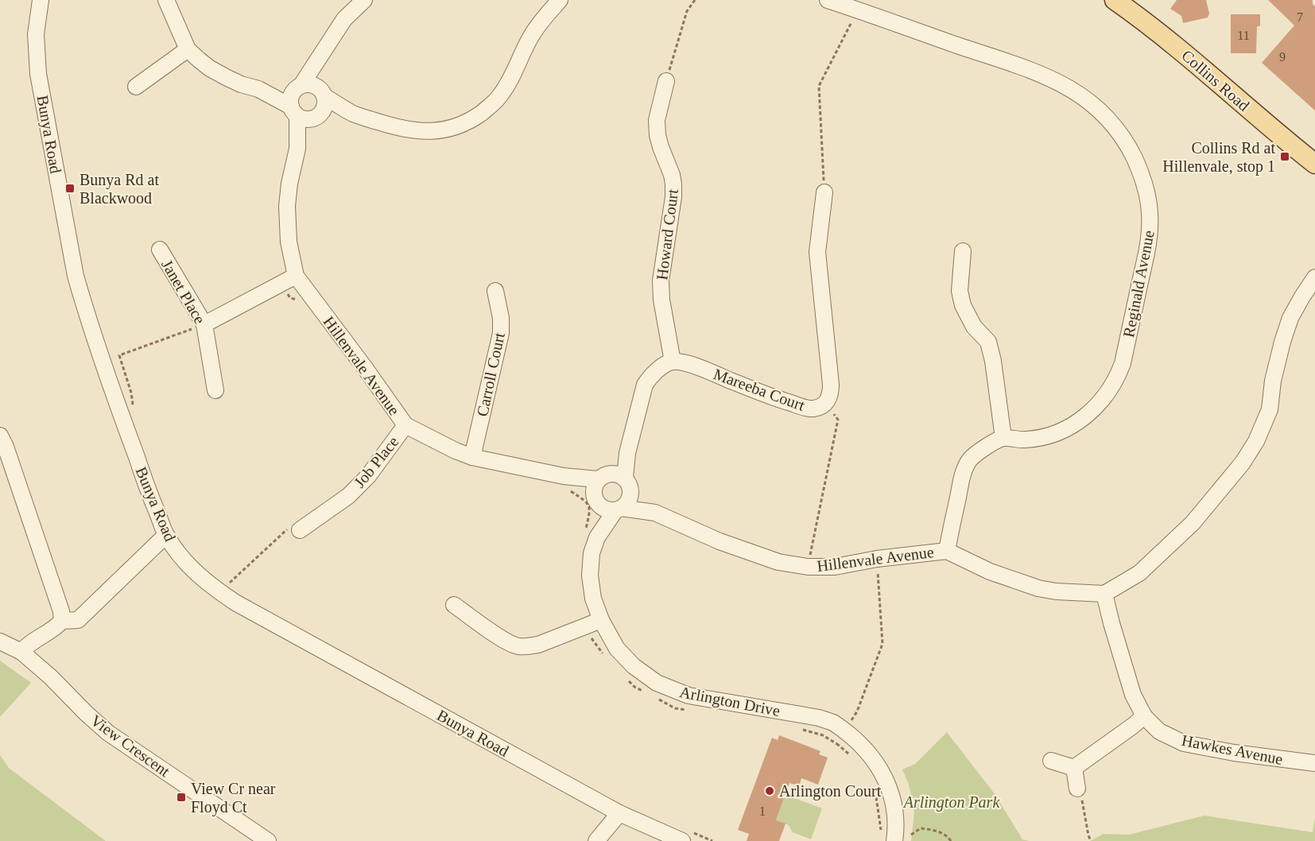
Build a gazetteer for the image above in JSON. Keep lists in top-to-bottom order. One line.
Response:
{"streets":{"main road":["Collins Road"],"street":["Bunya Road","Howard Court","Reginald Avenue","Janet Place","Hillenvale Avenue","Carroll Court","Mareeba Court","Job Place","Arlington Drive","View Crescent","Hawkes Avenue"]},"crossings":[["Howard Court","Mareeba Court"],["Hillenvale Avenue","Carroll Court"],["Hillenvale Avenue","Job Place"],["Hillenvale Avenue","Arlington Drive"],["Hillenvale Avenue","Hawkes Avenue"]],"parks":["Arlington Park"],"places":{"transit":["Collins Rd at Hillenvale, stop 1","Bunya Rd at Blackwood","View Cr near Floyd Ct"],"other":["Arlington Court"]},"house_numbers":["7","11","9","1"]}
